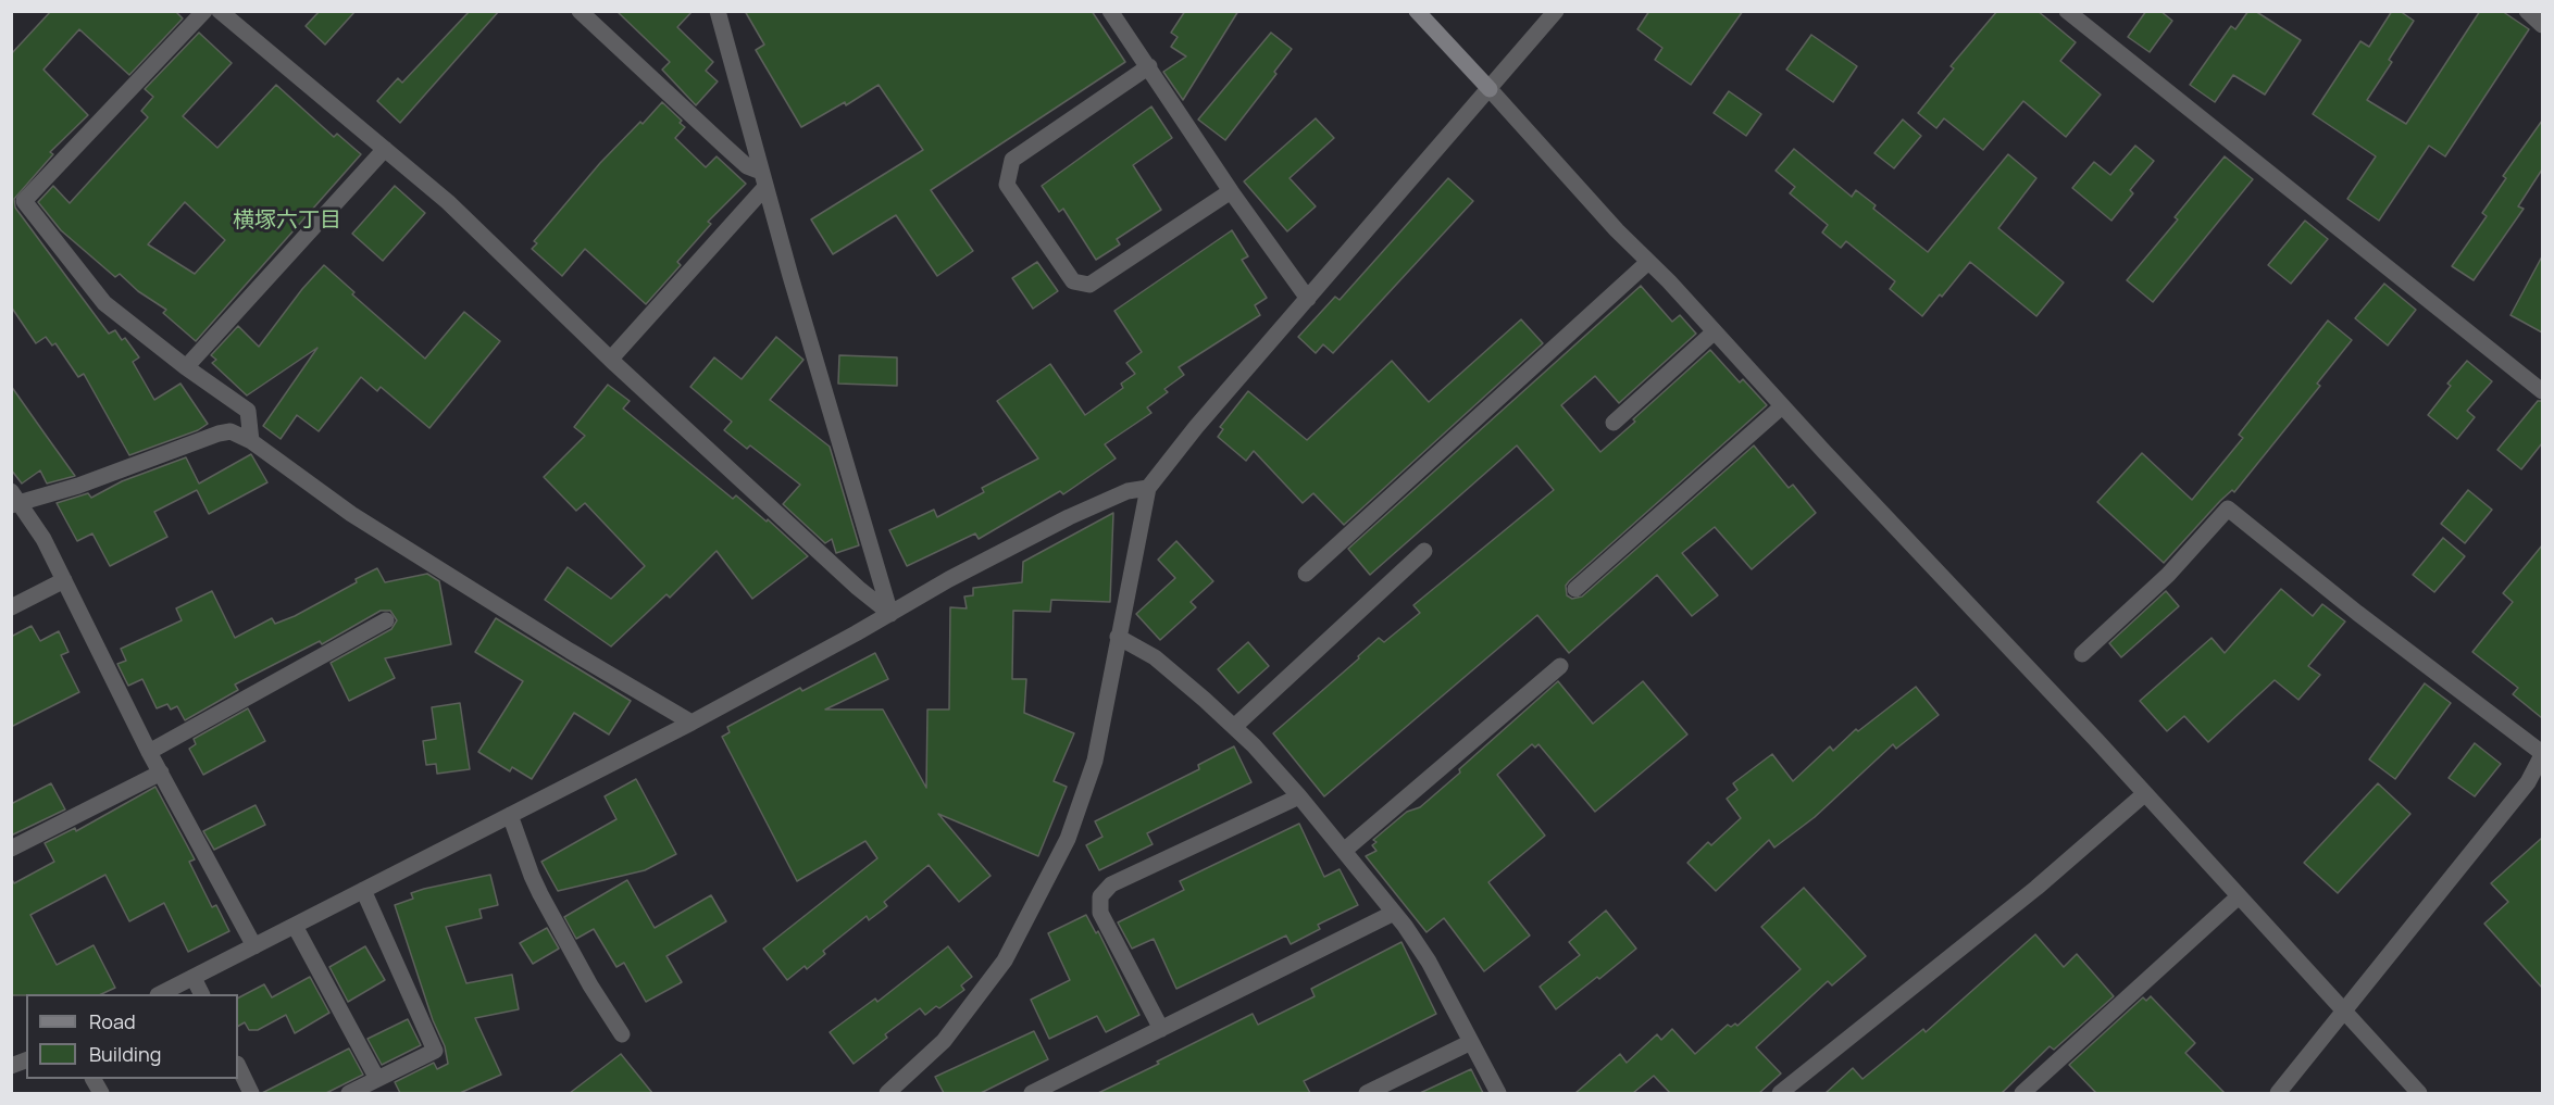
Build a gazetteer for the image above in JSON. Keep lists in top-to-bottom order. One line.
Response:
{"districts":["横塚六丁目"],"legend":["Road","Building"]}
